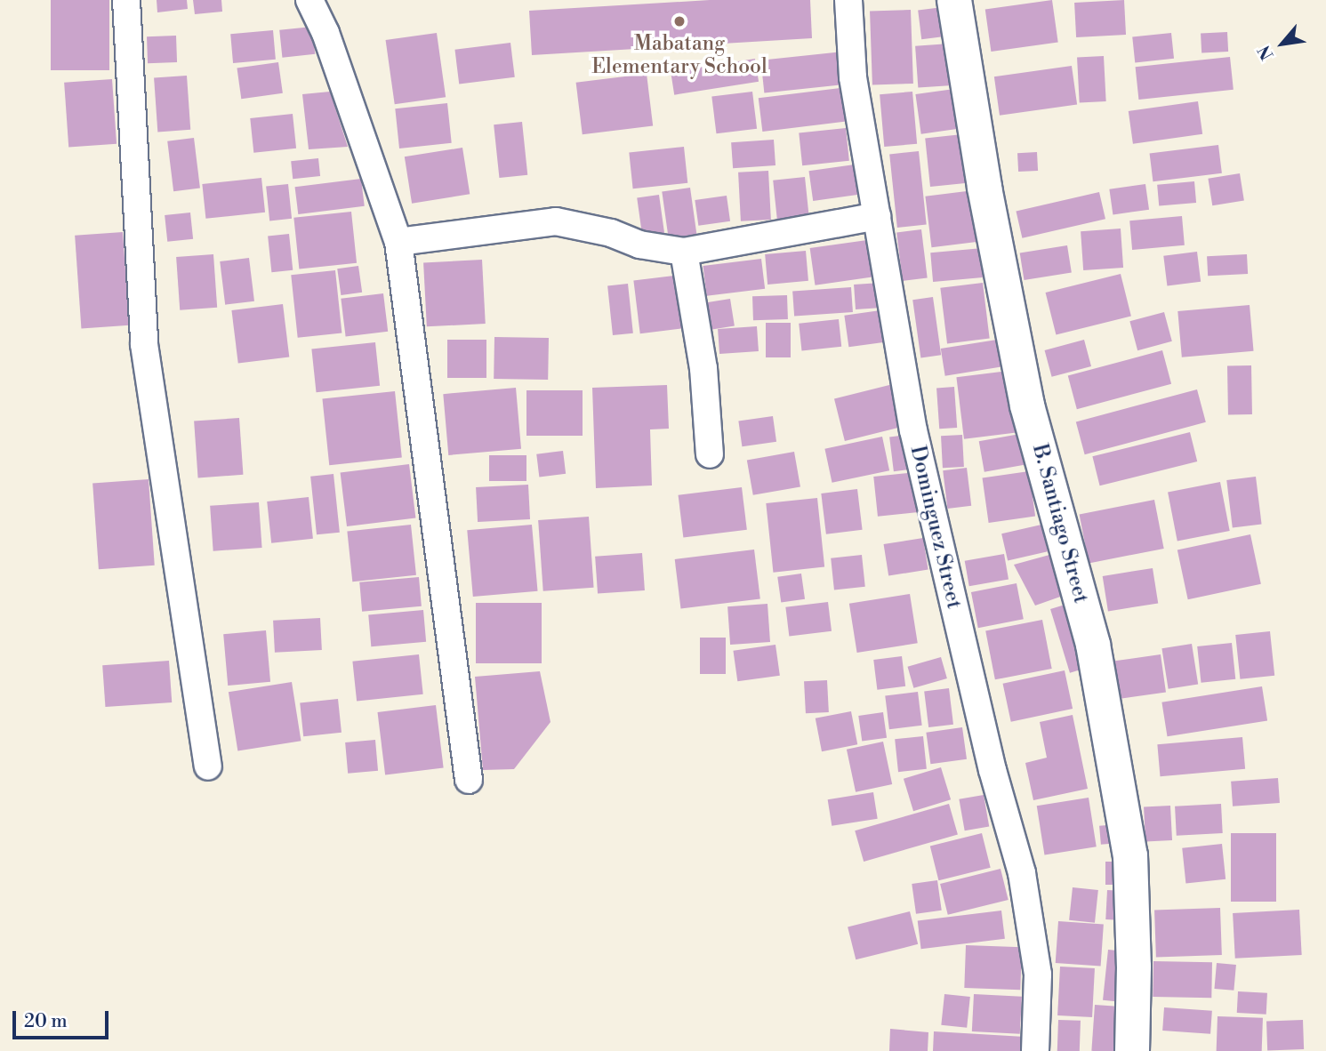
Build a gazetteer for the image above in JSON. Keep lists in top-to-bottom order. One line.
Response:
{"streets":{"main road":["B. Santiago Street"],"street":["Dominguez Street"]},"places":["Mabatang Elementary School"],"scale_bar":"20 m","north":"bottom left"}
